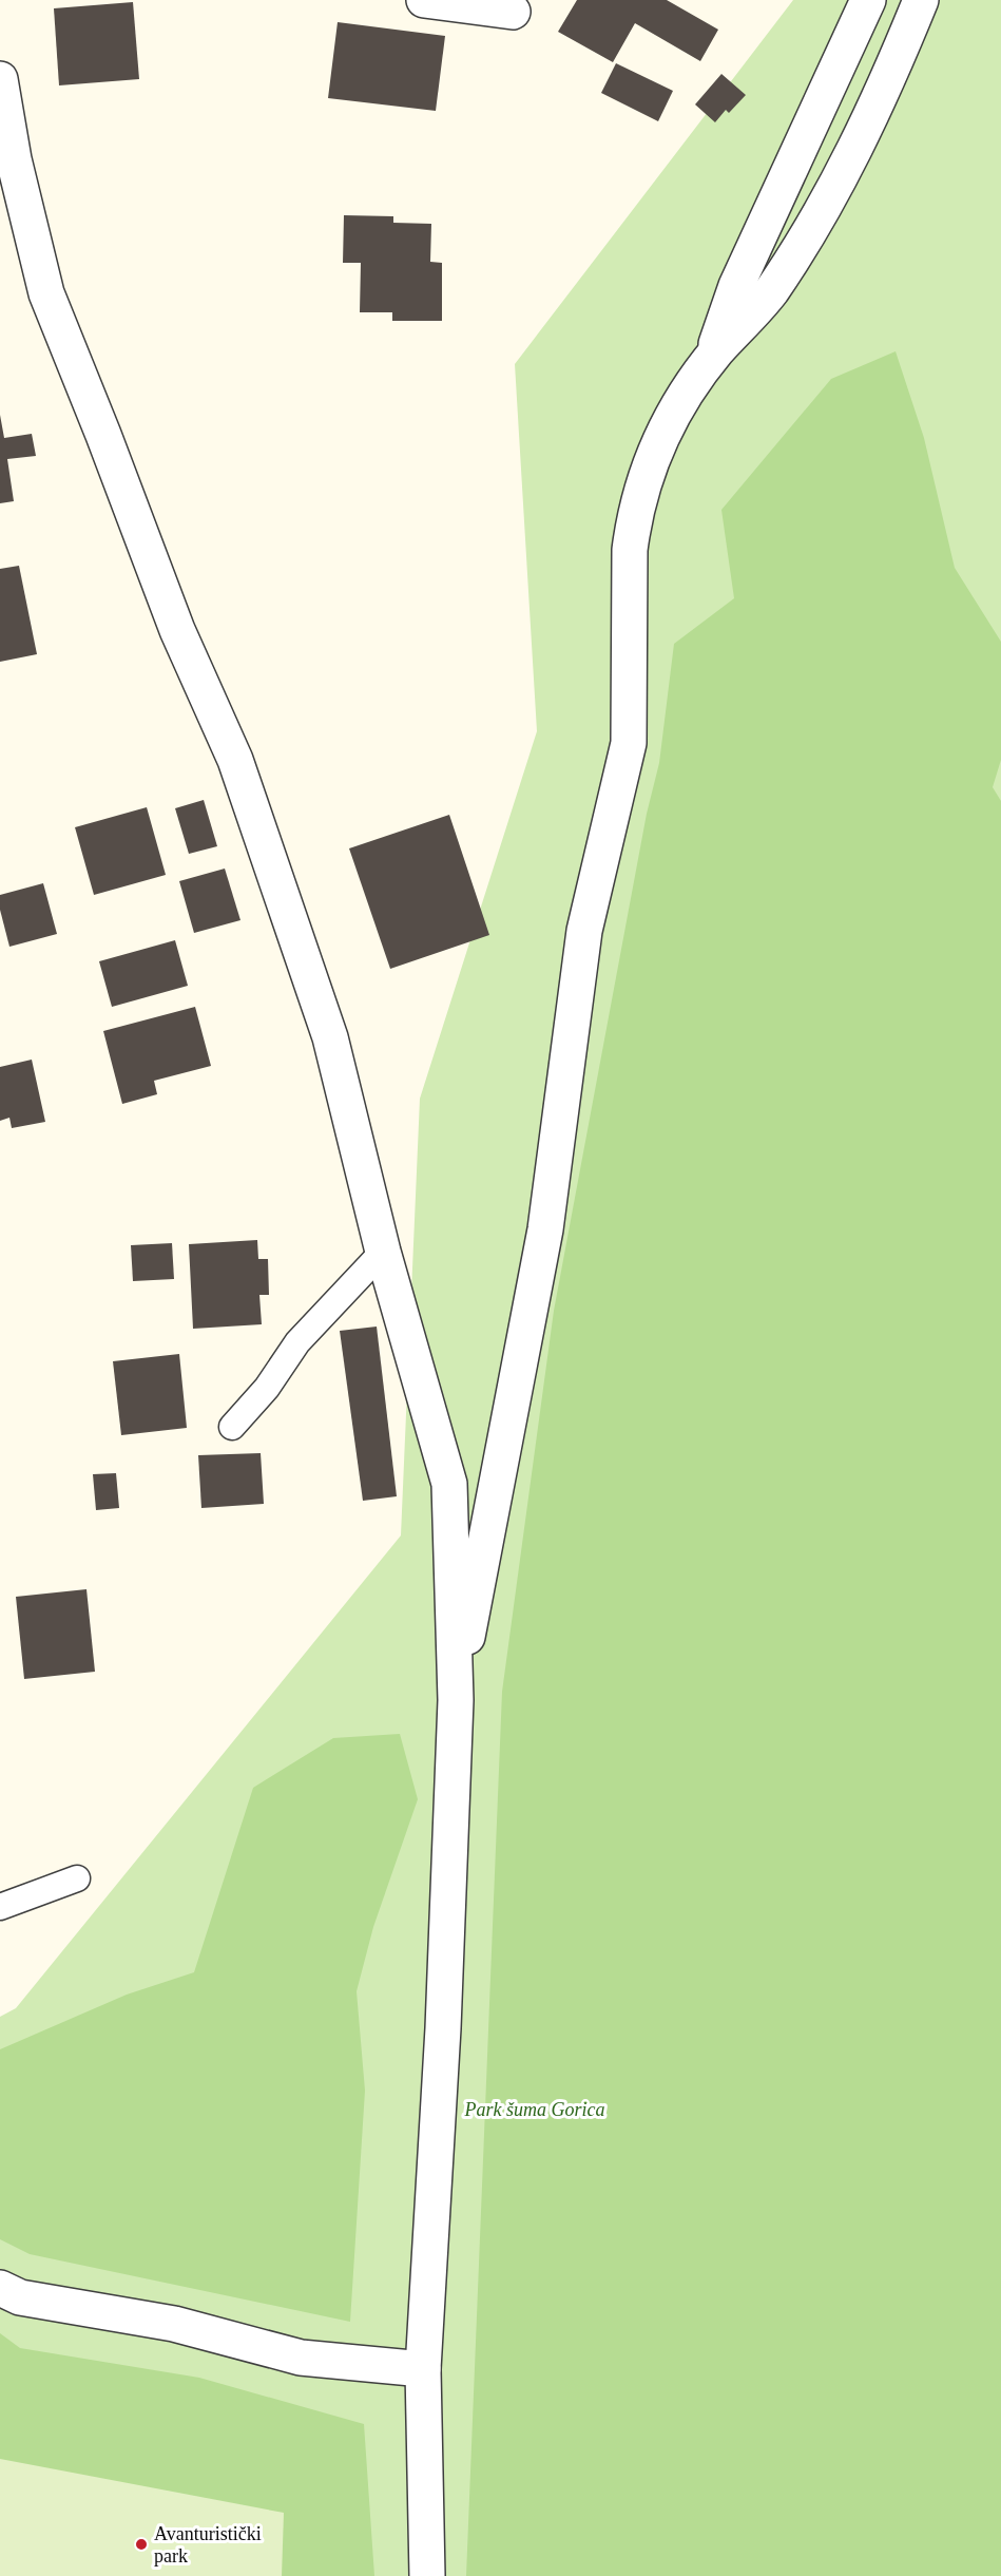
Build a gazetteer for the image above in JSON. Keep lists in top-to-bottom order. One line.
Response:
{"parks":["Park šuma Gorica"],"places":["Avanturistički park"]}
